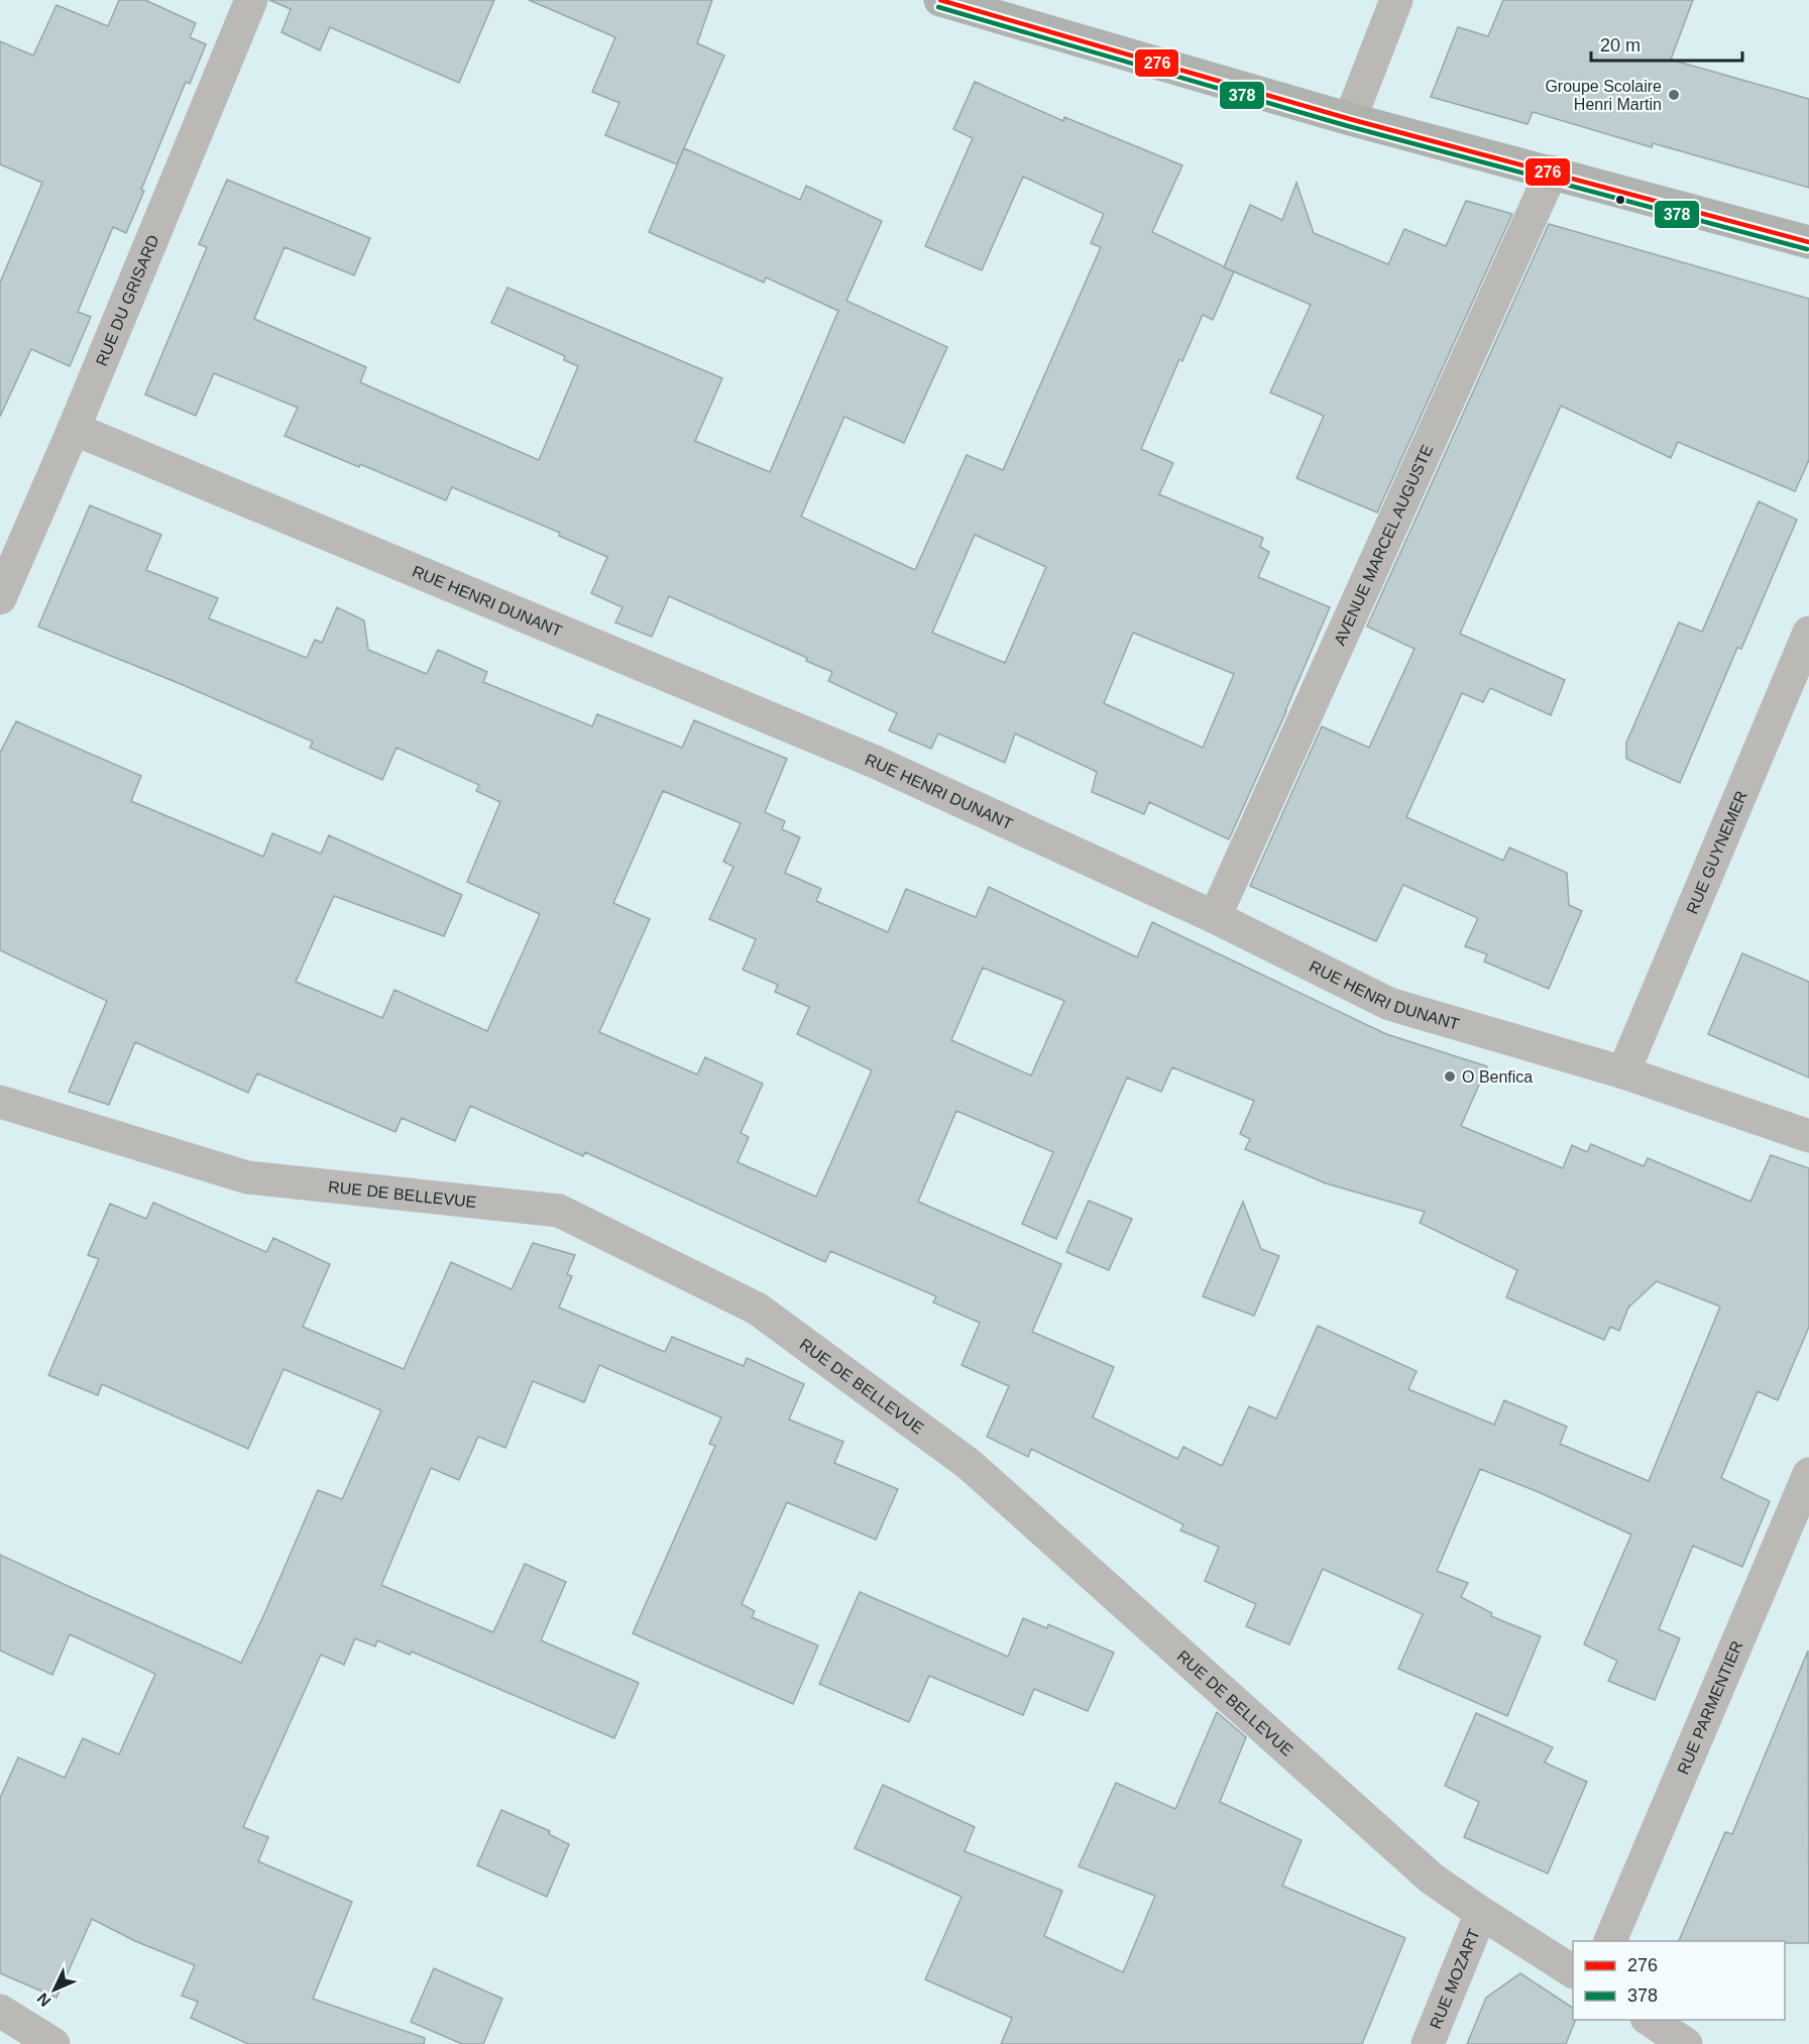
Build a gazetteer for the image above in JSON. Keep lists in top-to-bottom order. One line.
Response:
{"streets":{"street":["RUE DU GRISARD","AVENUE MARCEL AUGUSTE","RUE HENRI DUNANT","RUE GUYNEMER","RUE DE BELLEVUE","RUE PARMENTIER","RUE MOZART"]},"crossings":[["RUE DU GRISARD","RUE HENRI DUNANT"],["AVENUE MARCEL AUGUSTE","RUE HENRI DUNANT"],["RUE HENRI DUNANT","RUE GUYNEMER"],["RUE DE BELLEVUE","RUE MOZART"]],"places":["Groupe Scolaire Henri Martin","O Benfica"],"lines":["transit line 276","transit line 378"],"legend":["276","378"],"scale_bar":"20 m","north":"bottom left"}
